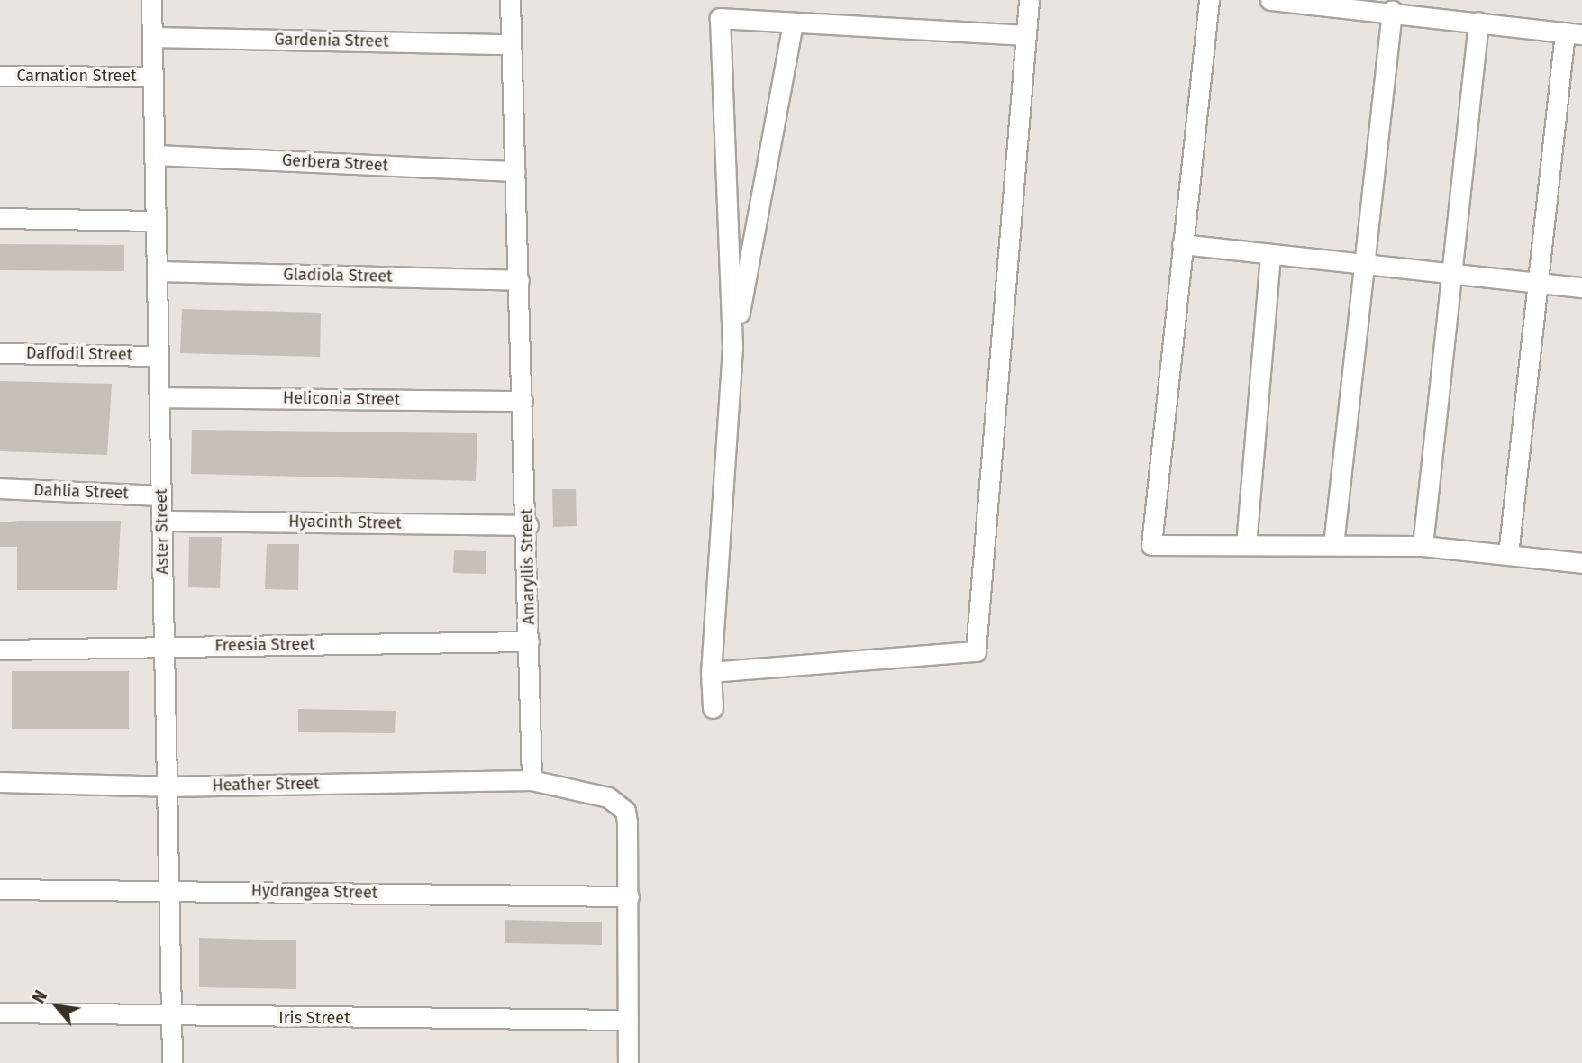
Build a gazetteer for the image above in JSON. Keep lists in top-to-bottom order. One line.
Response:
{"streets":{"street":["Gardenia Street","Carnation Street","Gerbera Street","Gladiola Street","Daffodil Street","Heliconia Street","Dahlia Street","Hyacinth Street","Aster Street","Amaryllis Street","Freesia Street","Heather Street","Hydrangea Street","Iris Street"]},"crossings":[["Gardenia Street","Aster Street"],["Gardenia Street","Amaryllis Street"],["Carnation Street","Aster Street"],["Gerbera Street","Aster Street"],["Gerbera Street","Amaryllis Street"],["Gladiola Street","Aster Street"],["Gladiola Street","Amaryllis Street"],["Daffodil Street","Aster Street"],["Heliconia Street","Aster Street"],["Heliconia Street","Amaryllis Street"],["Dahlia Street","Aster Street"],["Hyacinth Street","Aster Street"],["Hyacinth Street","Amaryllis Street"],["Aster Street","Freesia Street"],["Aster Street","Heather Street"],["Aster Street","Hydrangea Street"],["Aster Street","Iris Street"],["Amaryllis Street","Freesia Street"],["Amaryllis Street","Heather Street"]],"north":"top left"}
